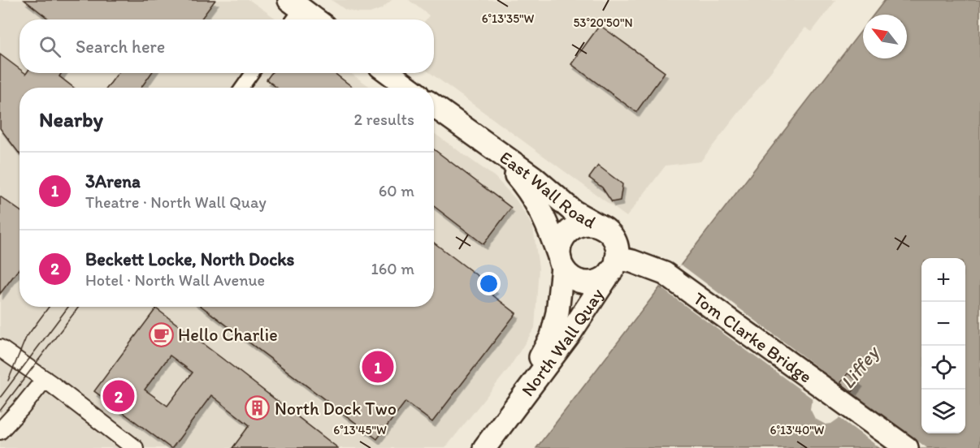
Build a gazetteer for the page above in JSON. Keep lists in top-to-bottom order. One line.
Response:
{"streets":{"main road":["East Wall Road","Tom Clarke Bridge","North Wall Quay"]},"crossings":[["East Wall Road","Tom Clarke Bridge"],["East Wall Road","North Wall Quay"],["Tom Clarke Bridge","North Wall Quay"]],"water":["Liffey"],"places":{"cafe":["Hello Charlie"],"building":["North Dock Two"]},"north":"top left","page":{"search":"Search here","heading":["Nearby","2 results"],"list":[{"mark":"1","name":"3Arena","note":"Theatre · North Wall Quay","value":"60 m"},{"mark":"2","name":"Beckett Locke, North Docks","note":"Hotel · North Wall Avenue","value":"160 m"}],"map_buttons":["+","−"],"pins":["1","2"]},"coordinates":["6°13'35\"W","53°20'50\"N","6°13'45\"W","6°13'40\"W"]}
